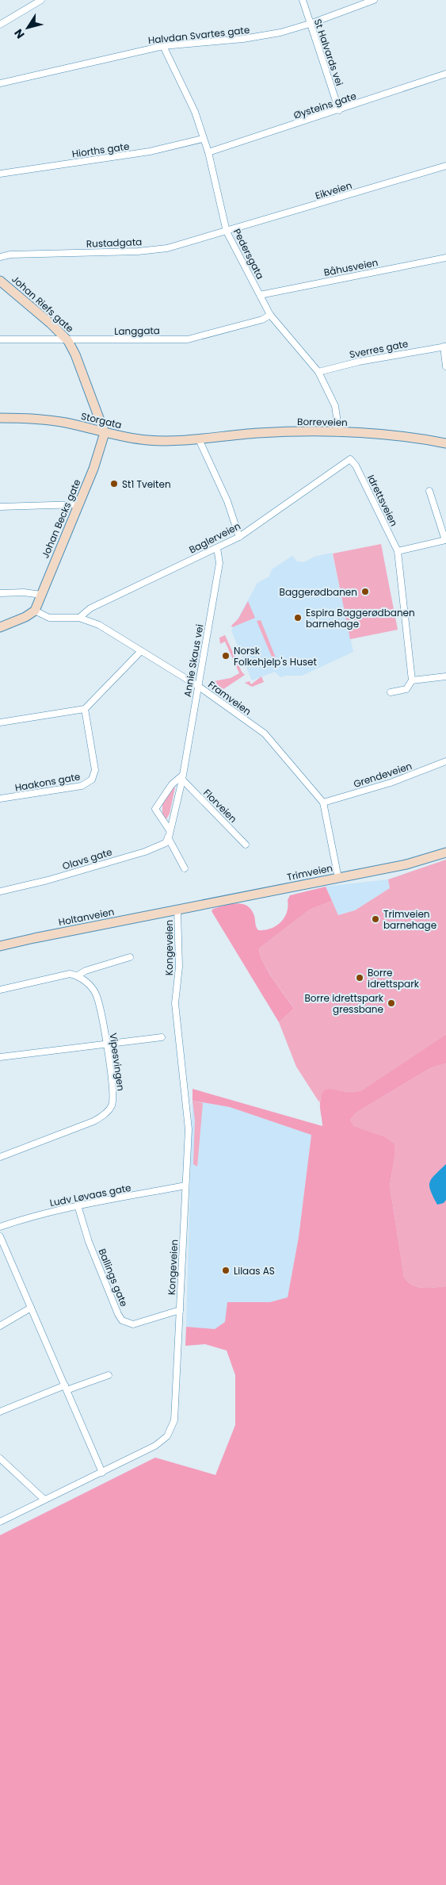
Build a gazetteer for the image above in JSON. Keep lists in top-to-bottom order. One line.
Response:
{"streets":{"main road":["Johan Riefs gate","Storgata","Borreveien","Johan Becks gate","Trimveien","Holtanveien"],"street":["Halvdan Svartes gate","St Halvards vei","Øysteins gate","Hiorths gate","Eikveien","Rustadgata","Pedersgata","Båhusveien","Langgata","Sverres gate","Idrettsveien","Baglerveien","Annie Skaus vei","Framveien","Grendeveien","Haakons gate","Florveien","Olavs gate","Kongeveien","Vipesvingen","Ludv Løvaas gate","Ballings gate"]},"crossings":[["Halvdan Svartes gate","St Halvards vei"],["Halvdan Svartes gate","Pedersgata"],["St Halvards vei","Øysteins gate"],["Øysteins gate","Pedersgata"],["Hiorths gate","Pedersgata"],["Eikveien","Rustadgata"],["Eikveien","Pedersgata"],["Rustadgata","Pedersgata"],["Pedersgata","Båhusveien"],["Pedersgata","Langgata"],["Pedersgata","Sverres gate"],["Pedersgata","Borreveien"],["Johan Riefs gate","Langgata"],["Johan Riefs gate","Storgata"],["Johan Riefs gate","Johan Becks gate"],["Storgata","Borreveien"],["Storgata","Johan Becks gate"],["Idrettsveien","Baglerveien"],["Johan Becks gate","Framveien"],["Baglerveien","Annie Skaus vei"],["Baglerveien","Framveien"],["Annie Skaus vei","Framveien"],["Annie Skaus vei","Florveien"],["Framveien","Grendeveien"],["Framveien","Trimveien"],["Trimveien","Holtanveien"],["Trimveien","Kongeveien"],["Holtanveien","Kongeveien"],["Kongeveien","Ludv Løvaas gate"],["Kongeveien","Ballings gate"],["Ludv Løvaas gate","Ballings gate"]],"places":["St1 Tveiten","Baggerødbanen","Espira Baggerødbanen barnehage","Norsk Folkehjelp's Huset","Trimveien barnehage","Borre idrettspark","Borre idrettspark gressbane","Lilaas AS"],"north":"bottom left"}
